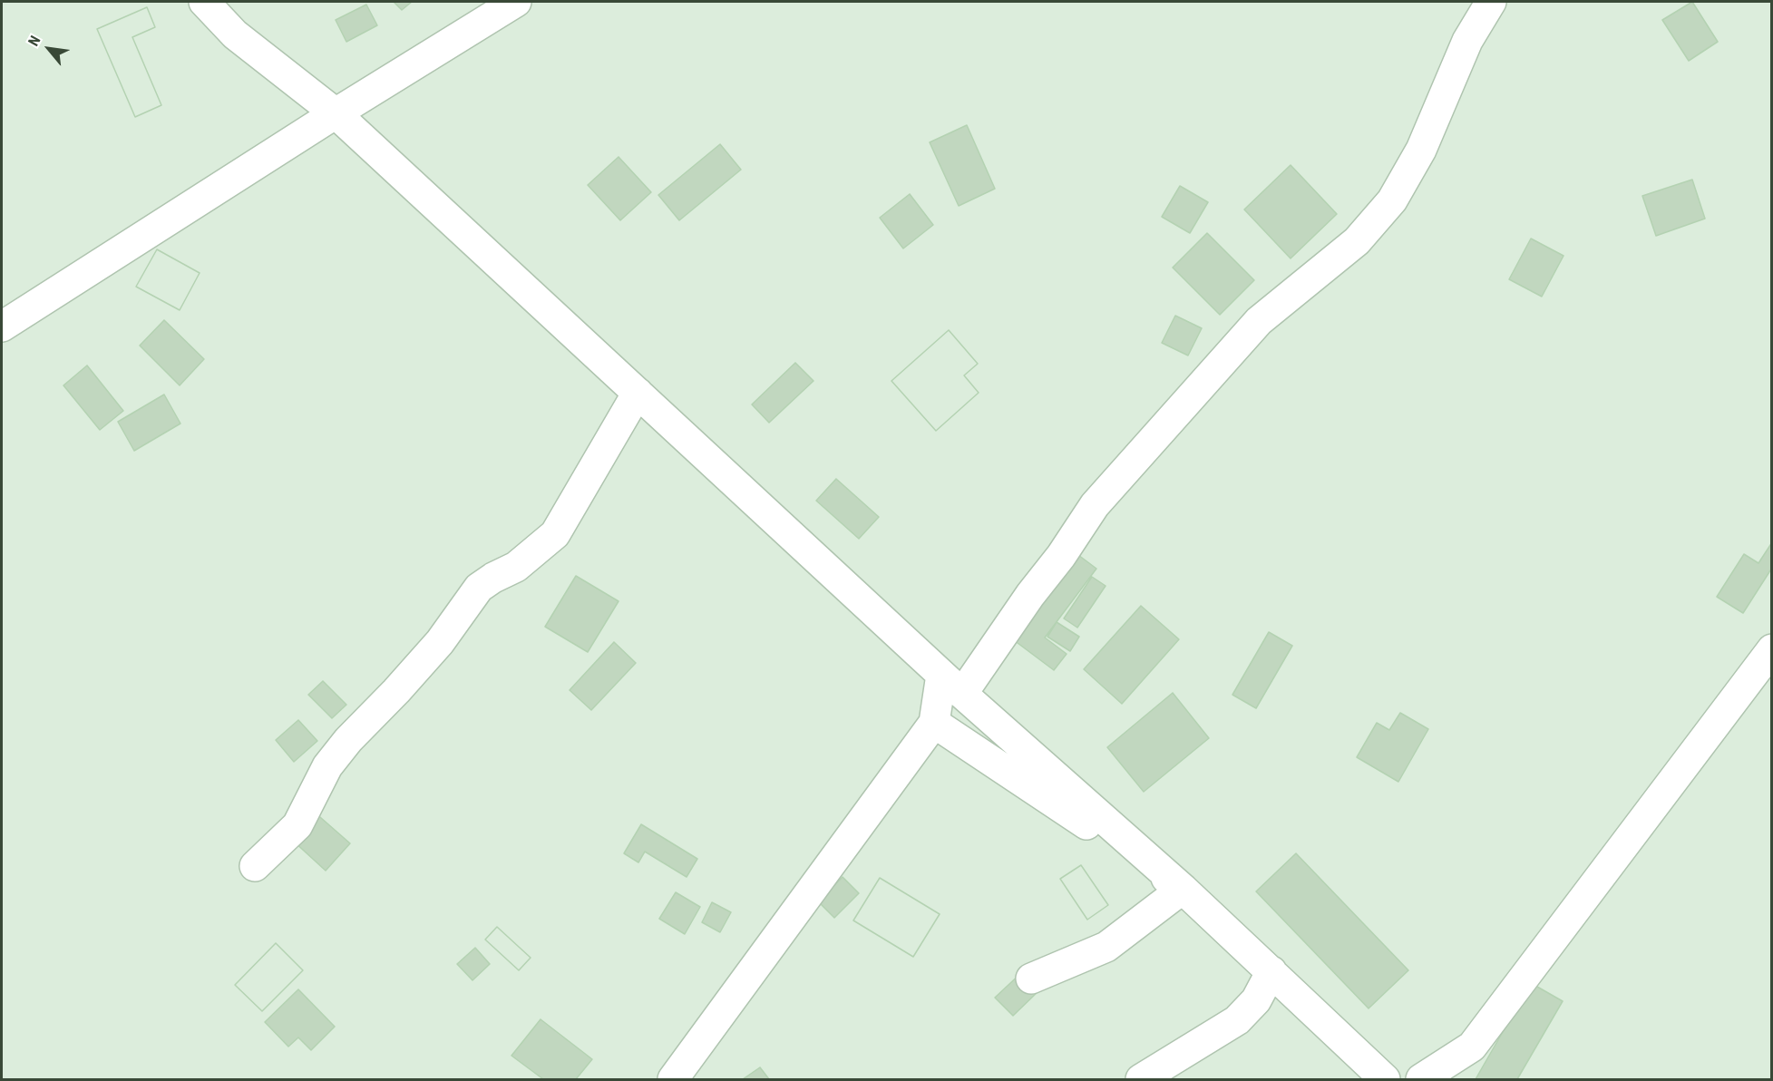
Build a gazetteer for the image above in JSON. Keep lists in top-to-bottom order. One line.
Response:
{"north":"top left"}
